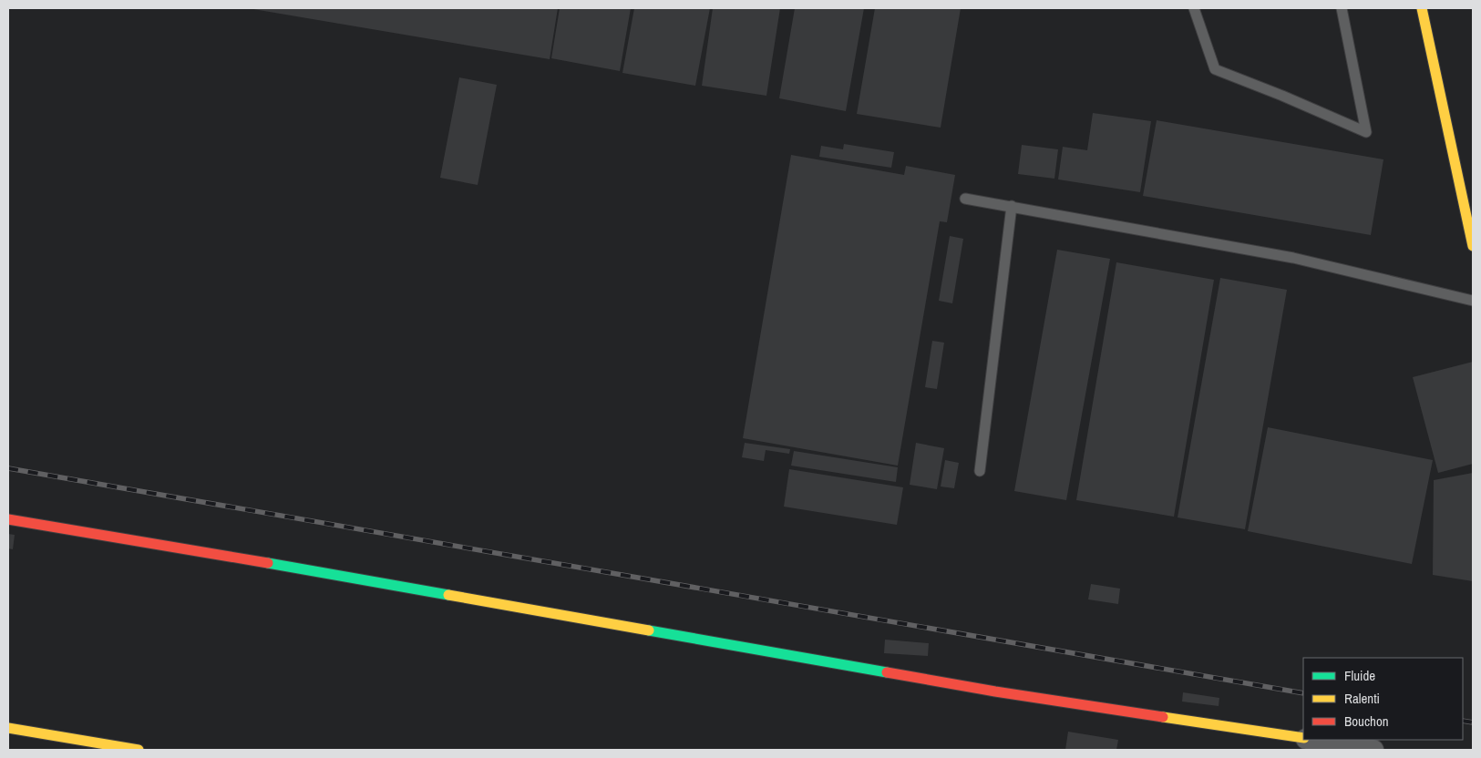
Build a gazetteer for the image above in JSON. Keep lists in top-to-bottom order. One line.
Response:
{"legend":["Fluide","Ralenti","Bouchon"]}
